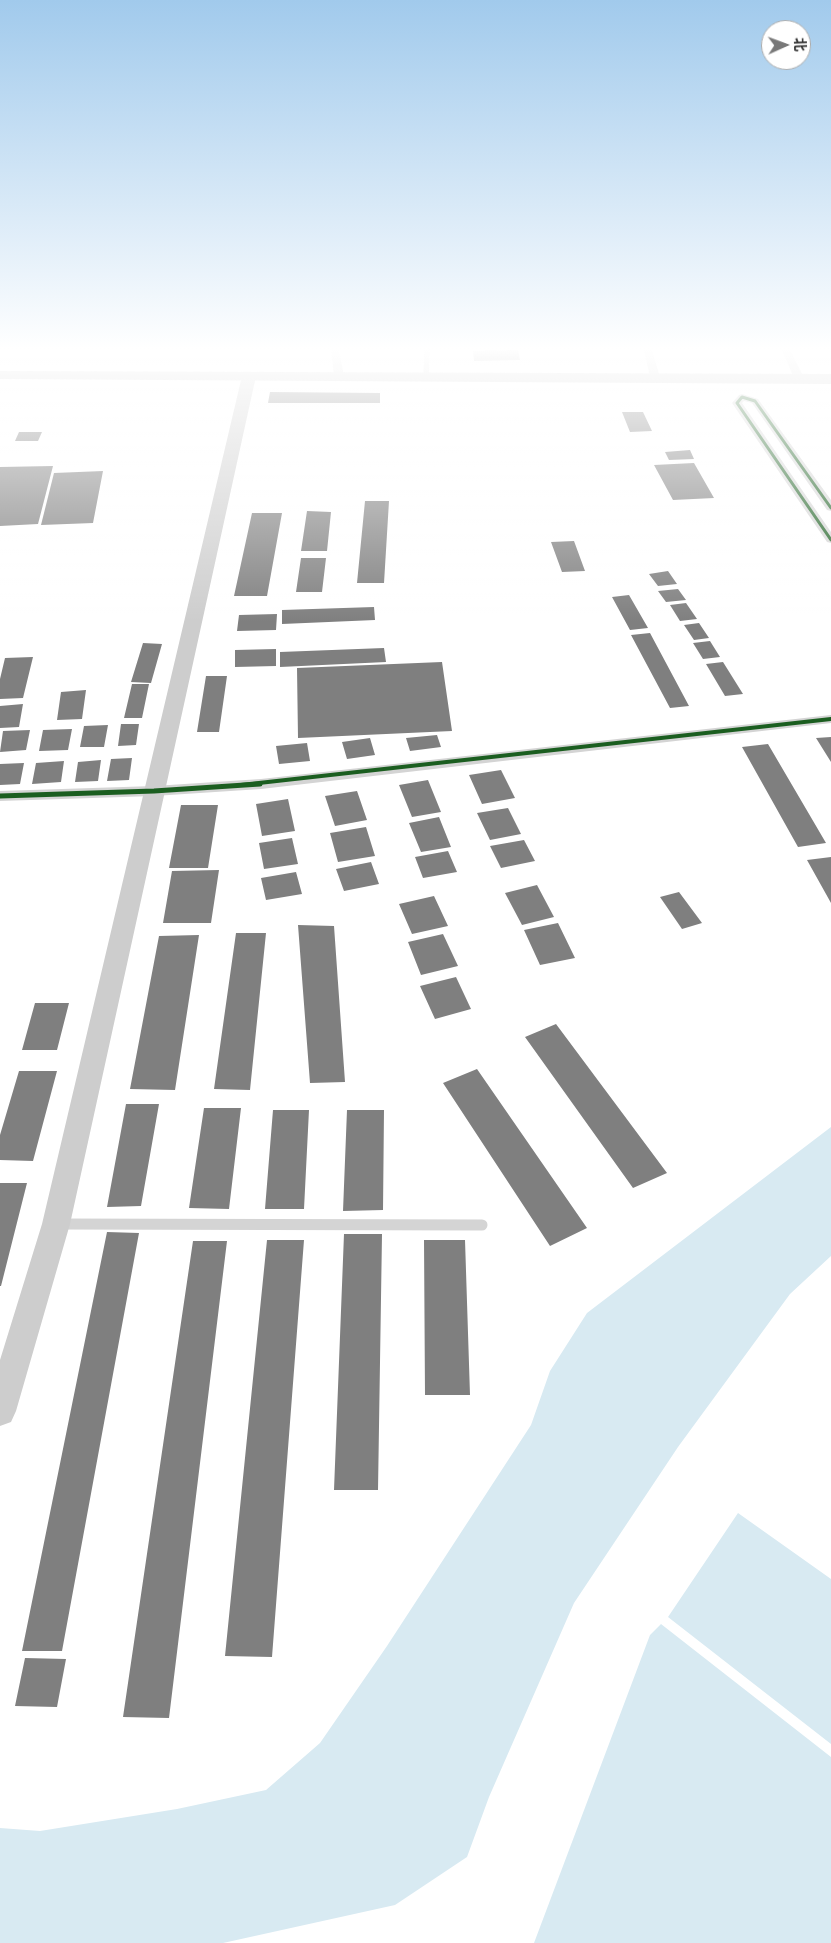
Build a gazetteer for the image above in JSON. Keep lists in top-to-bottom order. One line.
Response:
{"north":"right"}
